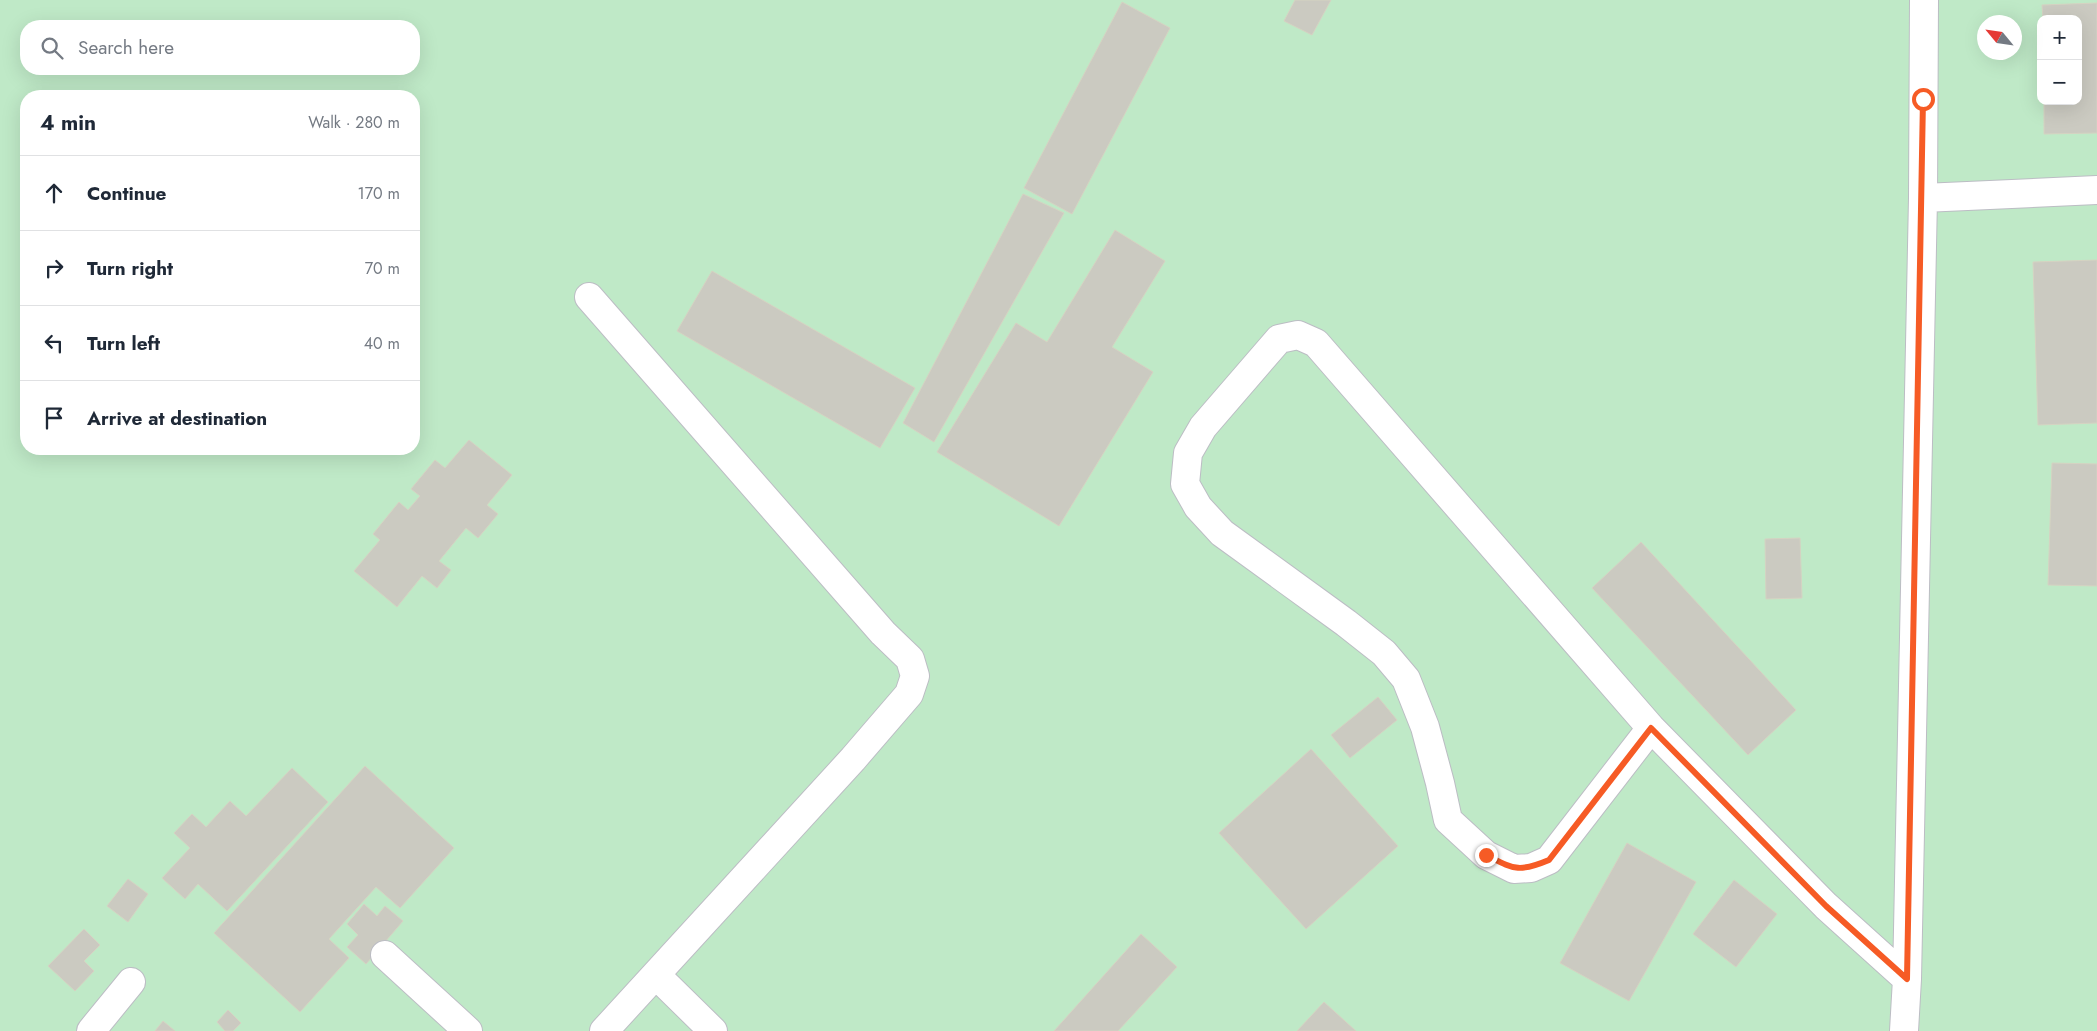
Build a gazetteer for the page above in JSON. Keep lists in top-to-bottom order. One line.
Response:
{"north":"top left","page":{"map_buttons":["+","−"],"search":"Search here","heading":["4 min","Walk · 280 m"],"list":[["Continue","170 m"],["Turn right","70 m"],["Turn left","40 m"],"Arrive at destination"]}}
